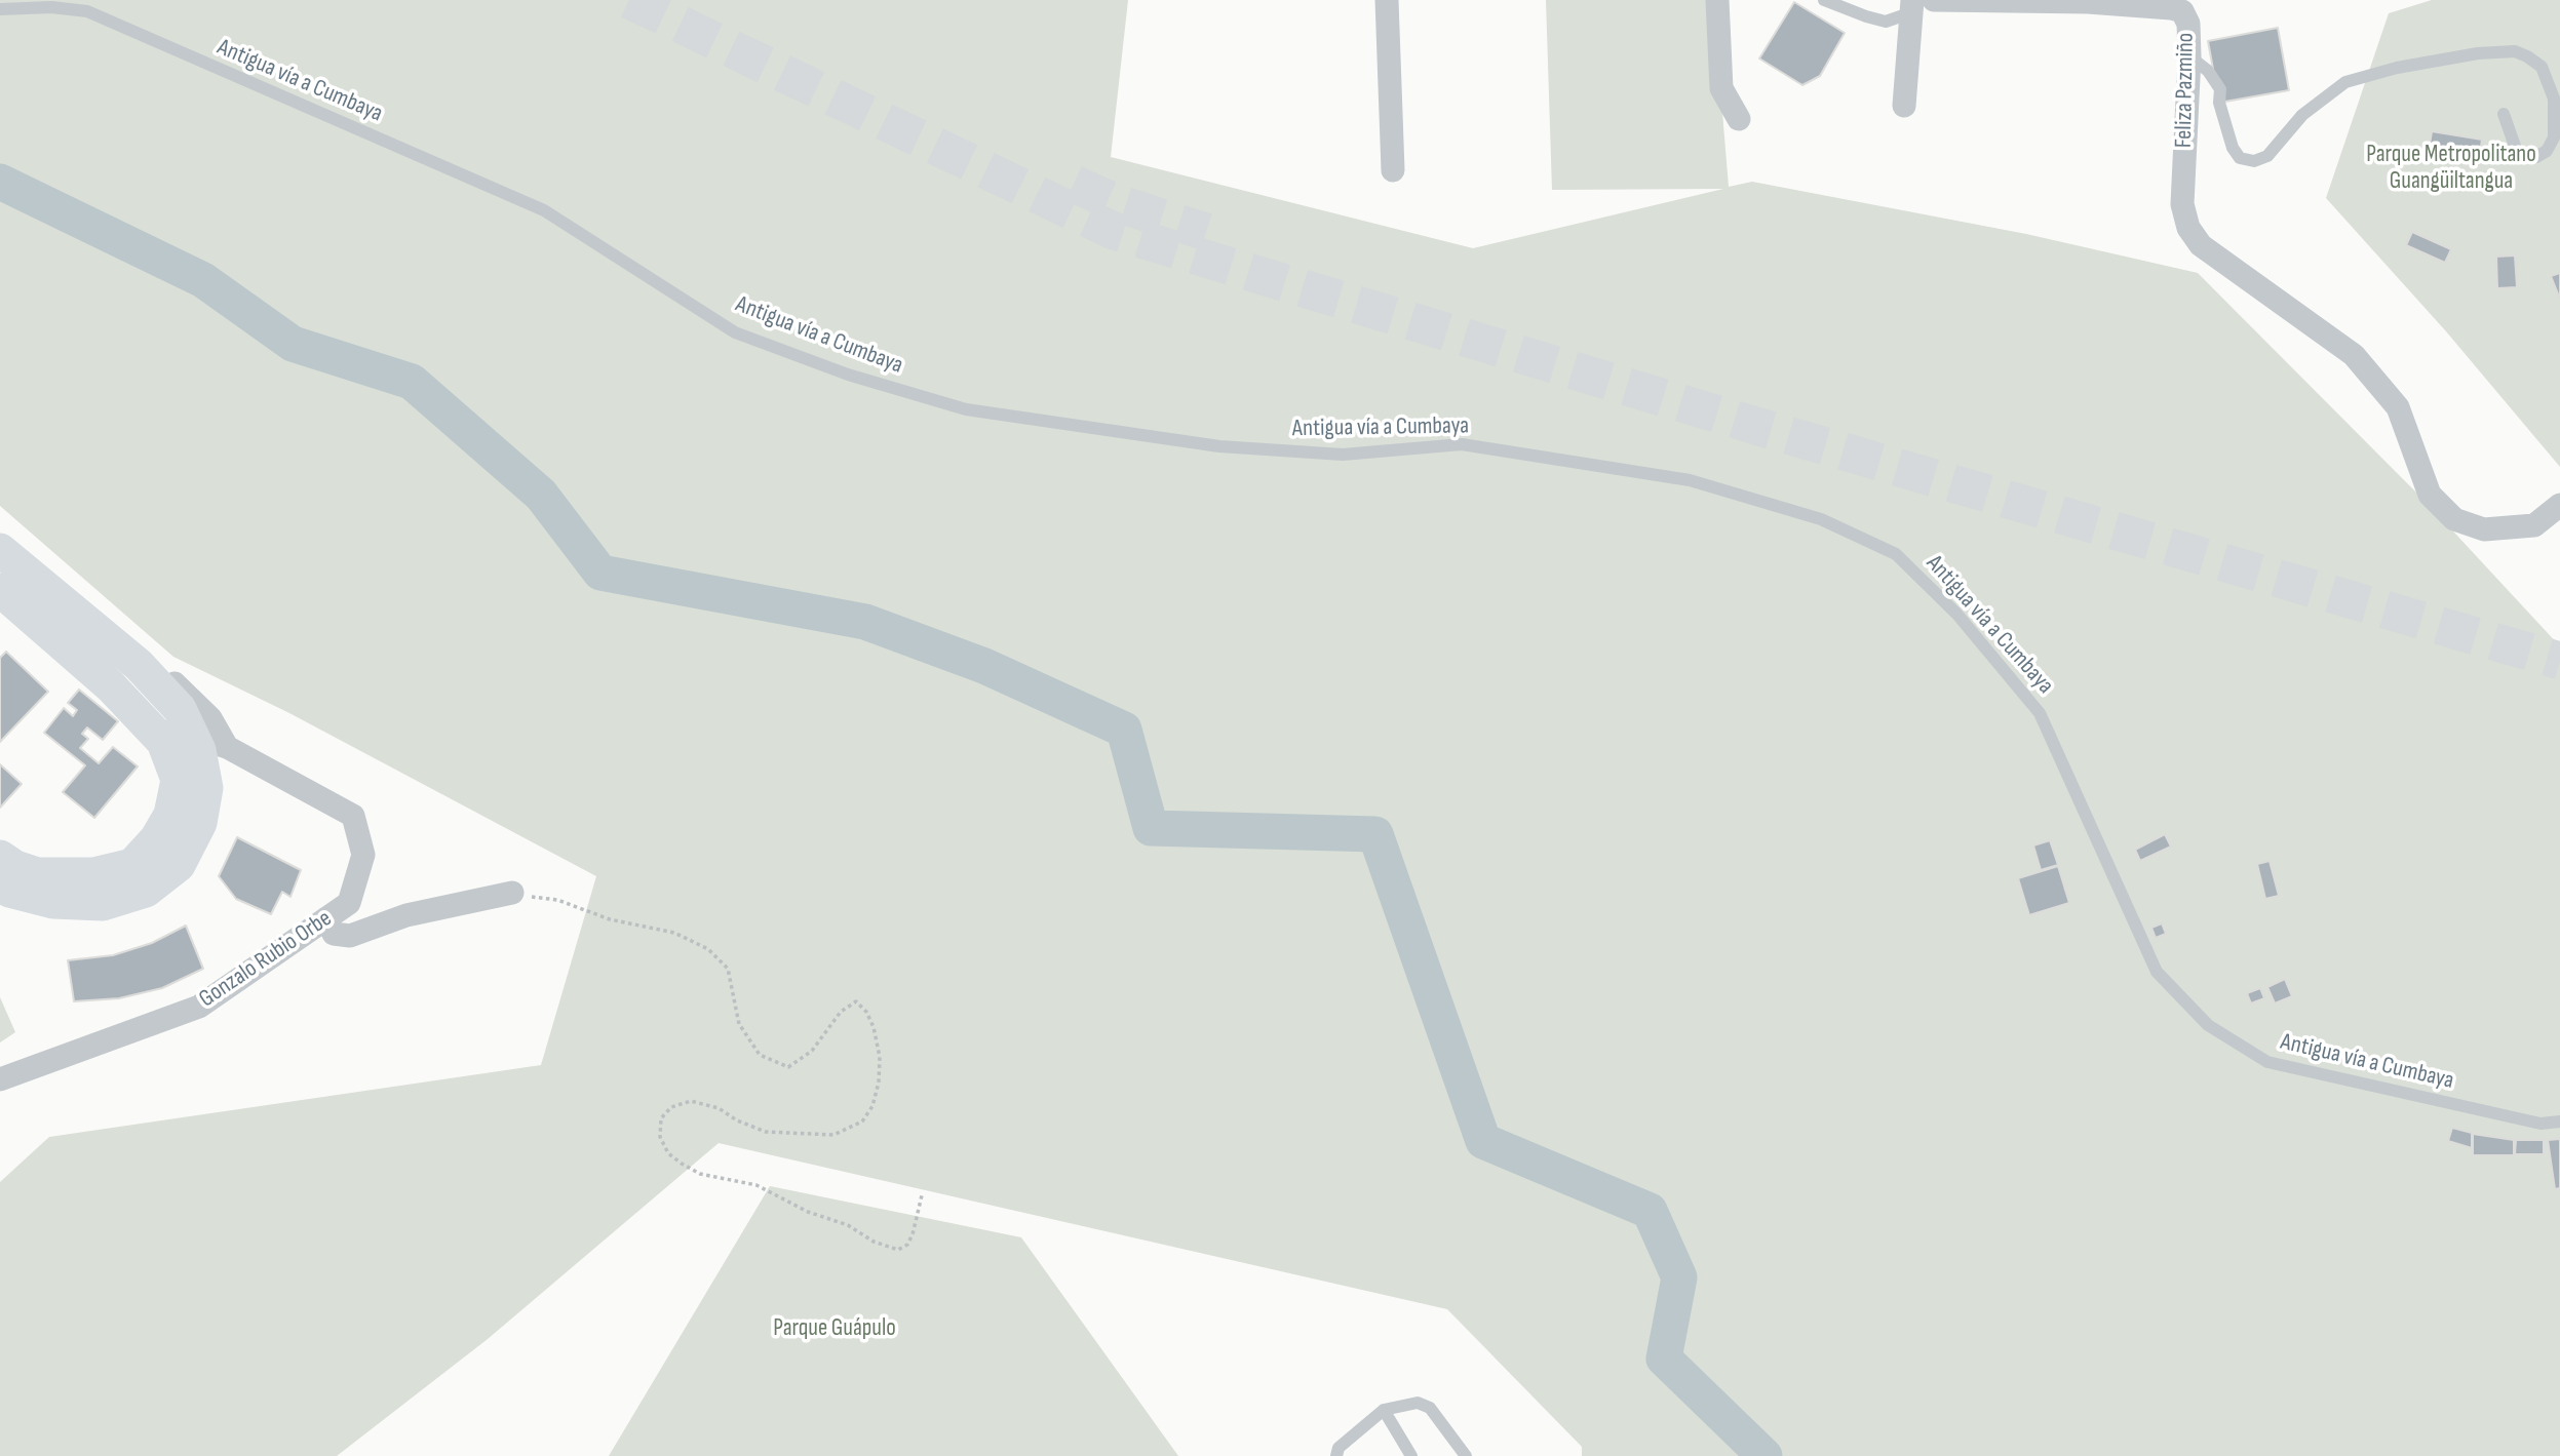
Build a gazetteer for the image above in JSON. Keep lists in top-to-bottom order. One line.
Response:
{"streets":{"street":["Feliza Pazmiño","Gonzalo Rubio Orbe"],"lane":["Antigua vía a Cumbaya"]},"parks":["Parque Metropolitano Guangüiltangua","Parque Guápulo"]}
